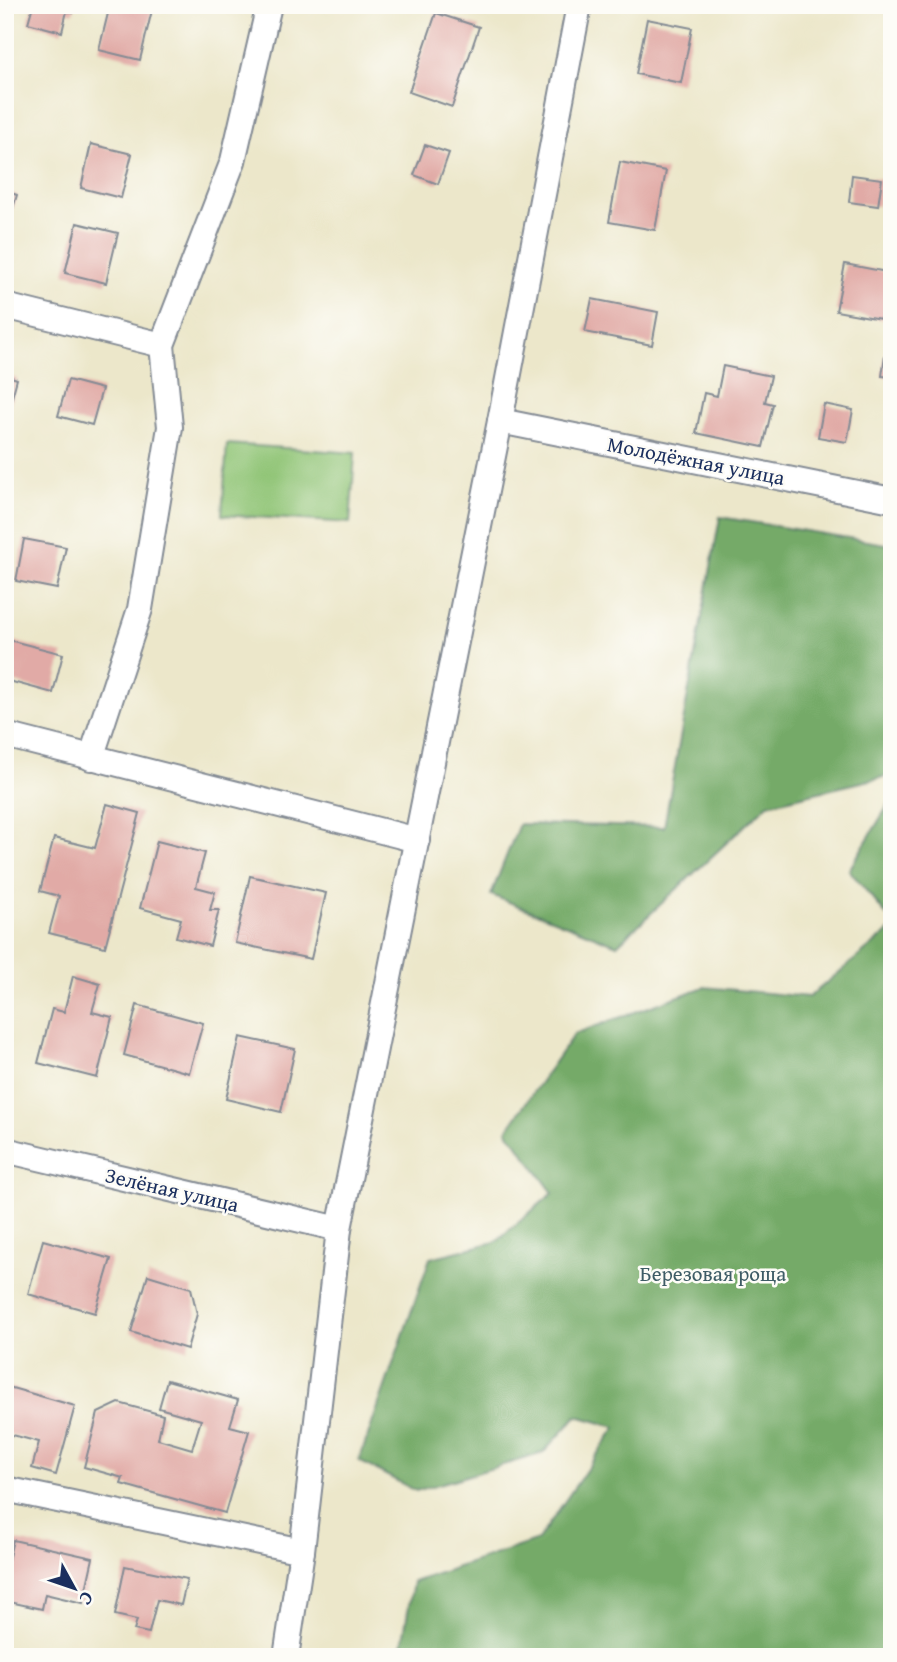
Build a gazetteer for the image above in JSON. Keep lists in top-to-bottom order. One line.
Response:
{"streets":{"street":["Молодёжная улица","Зелёная улица"]},"parks":["Березовая роща"],"north":"bottom right"}
